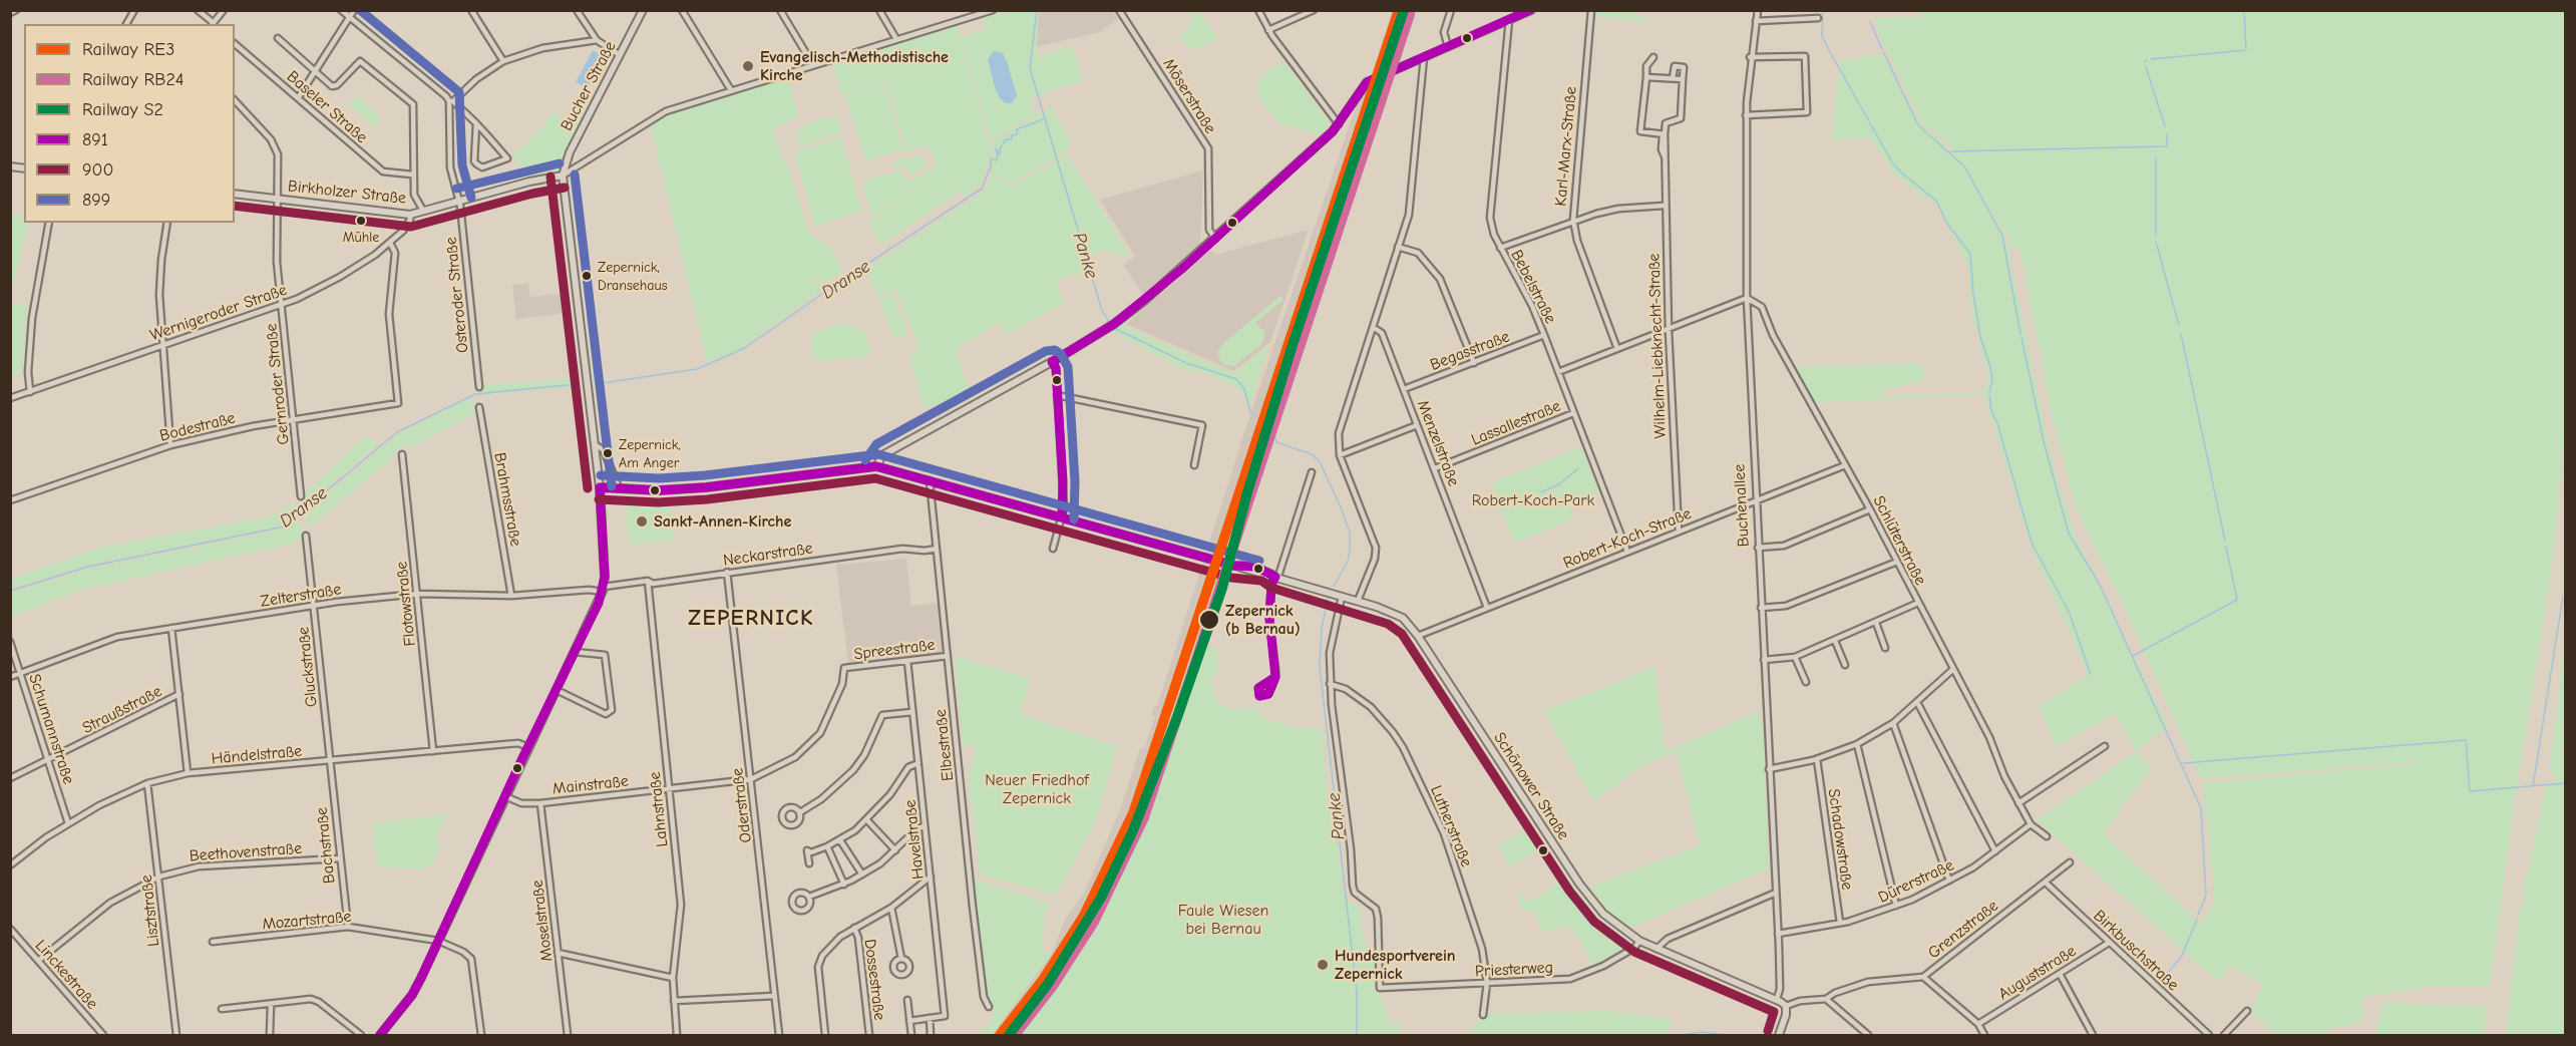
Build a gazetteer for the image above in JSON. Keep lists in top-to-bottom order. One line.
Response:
{"streets":{"street":["Bucher Straße","Möserstraße","Baseler Straße","Karl-Marx-Straße","Birkholzer Straße","Bebelstraße","Osteroder Straße","Wernigeroder Straße","Wilhelm-Liebknecht-Straße","Begasstraße","Gernroder Straße","Lassallestraße","Bodestraße","Menzelstraße","Brahmsstraße","Buchenallee","Robert-Koch-Straße","Schlüterstraße","Neckarstraße","Zelterstraße","Flotowstraße","Spreestraße","Gluckstraße","Straußstraße","Schumannstraße","Elbestraße","Händelstraße","Mainstraße","Schönower Straße","Oderstraße","Lahnstraße","Lutherstraße","Havelstraße","Schadowstraße","Bachstraße","Beethovenstraße","Dürerstraße","Lisztstraße","Mozartstraße","Moselstraße","Grenzstraße","Birkbuschstraße","Priesterweg","Auguststraße","Linckestraße","Dossestraße"]},"crossings":[["Bucher Straße","Birkholzer Straße"],["Birkholzer Straße","Osteroder Straße"],["Birkholzer Straße","Wernigeroder Straße"],["Birkholzer Straße","Gernroder Straße"],["Bebelstraße","Begasstraße"],["Bebelstraße","Lassallestraße"],["Bebelstraße","Robert-Koch-Straße"],["Wernigeroder Straße","Gernroder Straße"],["Wernigeroder Straße","Bodestraße"],["Wilhelm-Liebknecht-Straße","Robert-Koch-Straße"],["Begasstraße","Menzelstraße"],["Gernroder Straße","Bodestraße"],["Lassallestraße","Menzelstraße"],["Menzelstraße","Robert-Koch-Straße"],["Brahmsstraße","Zelterstraße"],["Buchenallee","Robert-Koch-Straße"],["Buchenallee","Schlüterstraße"],["Buchenallee","Schönower Straße"],["Buchenallee","Dürerstraße"],["Buchenallee","Grenzstraße"],["Robert-Koch-Straße","Schlüterstraße"],["Robert-Koch-Straße","Schönower Straße"],["Schlüterstraße","Dürerstraße"],["Neckarstraße","Zelterstraße"],["Neckarstraße","Elbestraße"],["Neckarstraße","Oderstraße"],["Neckarstraße","Lahnstraße"],["Zelterstraße","Flotowstraße"],["Zelterstraße","Gluckstraße"],["Zelterstraße","Schumannstraße"],["Flotowstraße","Händelstraße"],["Spreestraße","Elbestraße"],["Spreestraße","Mainstraße"],["Spreestraße","Havelstraße"],["Gluckstraße","Händelstraße"],["Gluckstraße","Bachstraße"],["Straußstraße","Schumannstraße"],["Schumannstraße","Händelstraße"],["Elbestraße","Schönower Straße"],["Händelstraße","Bachstraße"],["Händelstraße","Lisztstraße"],["Mainstraße","Oderstraße"],["Mainstraße","Lahnstraße"],["Mainstraße","Moselstraße"],["Schönower Straße","Grenzstraße"],["Schönower Straße","Priesterweg"],["Lutherstraße","Priesterweg"],["Schadowstraße","Dürerstraße"],["Bachstraße","Beethovenstraße"],["Bachstraße","Mozartstraße"],["Beethovenstraße","Lisztstraße"],["Beethovenstraße","Linckestraße"],["Grenzstraße","Birkbuschstraße"],["Birkbuschstraße","Auguststraße"]],"districts":["ZEPERNICK"],"water":["Panke","Dranse"],"parks":["Robert-Koch-Park","Neuer Friedhof Zepernick","Faule Wiesen bei Bernau"],"places":["Evangelisch-Methodistische Kirche","Mühle","Zepernick, Dransehaus","Zepernick, Am Anger","Sankt-Annen-Kirche","Zepernick (b Bernau)","Hundesportverein Zepernick"],"lines":["rail line RE3","rail line S2","transit line 891","transit line 899","rail line RB24","transit line 900"],"legend":["Railway RE3","Railway RB24","Railway S2","891","900","899"]}
